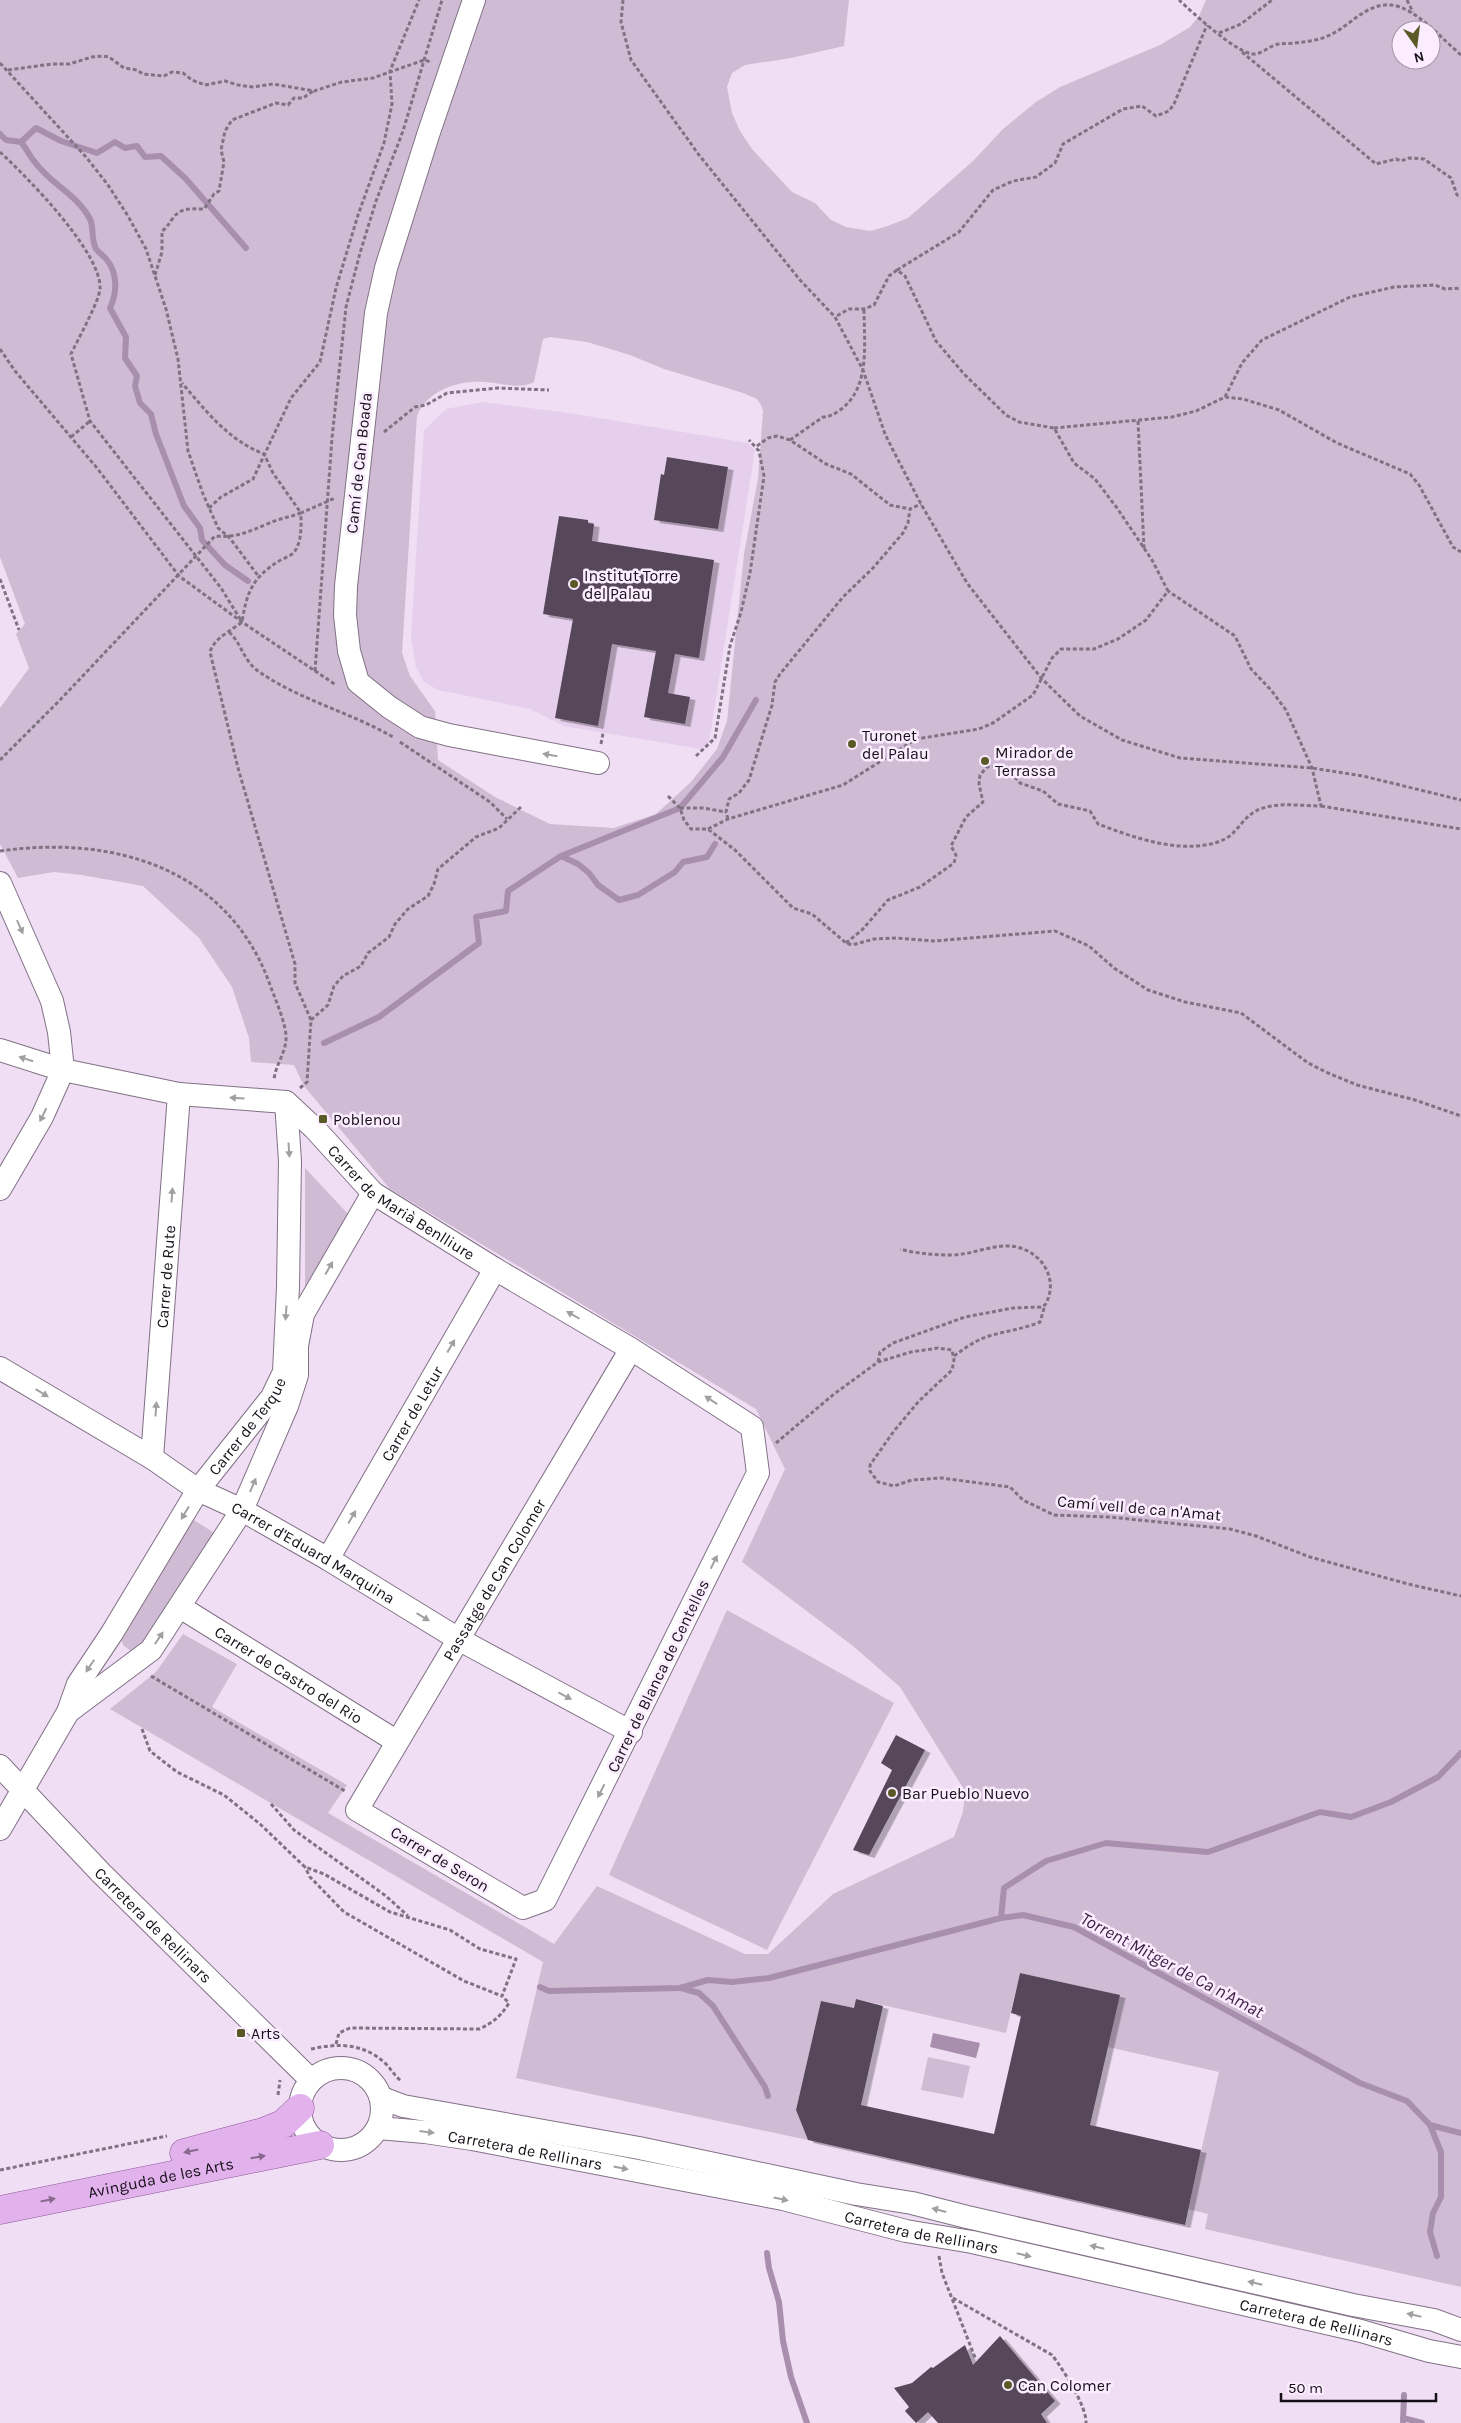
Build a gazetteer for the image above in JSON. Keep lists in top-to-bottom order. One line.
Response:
{"streets":{"main road":["Avinguda de les Arts"],"street":["Camí de Can Boada","Carrer de Marià Benlliure","Carrer de Rute","Carrer de Letur","Carrer de Terque","Carrer d'Eduard Marquina","Passatge de Can Colomer","Carrer de Castro del Rio","Carrer de Blanca de Centelles","Carrer de Seron","Carretera de Rellinars"],"path":["Camí vell de ca n'Amat"]},"crossings":[["Carrer de Marià Benlliure","Carrer de Letur"],["Carrer de Marià Benlliure","Carrer de Terque"],["Carrer de Marià Benlliure","Passatge de Can Colomer"],["Carrer de Marià Benlliure","Carrer de Blanca de Centelles"],["Carrer de Rute","Carrer d'Eduard Marquina"],["Carrer de Letur","Carrer d'Eduard Marquina"],["Carrer de Terque","Carrer d'Eduard Marquina"],["Carrer de Terque","Carrer de Castro del Rio"],["Carrer de Terque","Carretera de Rellinars"],["Carrer d'Eduard Marquina","Passatge de Can Colomer"],["Carrer d'Eduard Marquina","Carrer de Blanca de Centelles"],["Passatge de Can Colomer","Carrer de Castro del Rio"],["Passatge de Can Colomer","Carrer de Seron"],["Carrer de Blanca de Centelles","Carrer de Seron"],["Carretera de Rellinars","Avinguda de les Arts"]],"one_way":["Camí de Can Boada","Carrer de Marià Benlliure","Carrer de Letur","Carrer d'Eduard Marquina"],"water":["Torrent Mitger de Ca n'Amat"],"places":{"other":["Institut Torre del Palau","Turonet del Palau","Mirador de Terrassa","Bar Pueblo Nuevo","Can Colomer"],"transit":["Poblenou","Arts"]},"scale_bar":"50 m","north":"bottom"}
